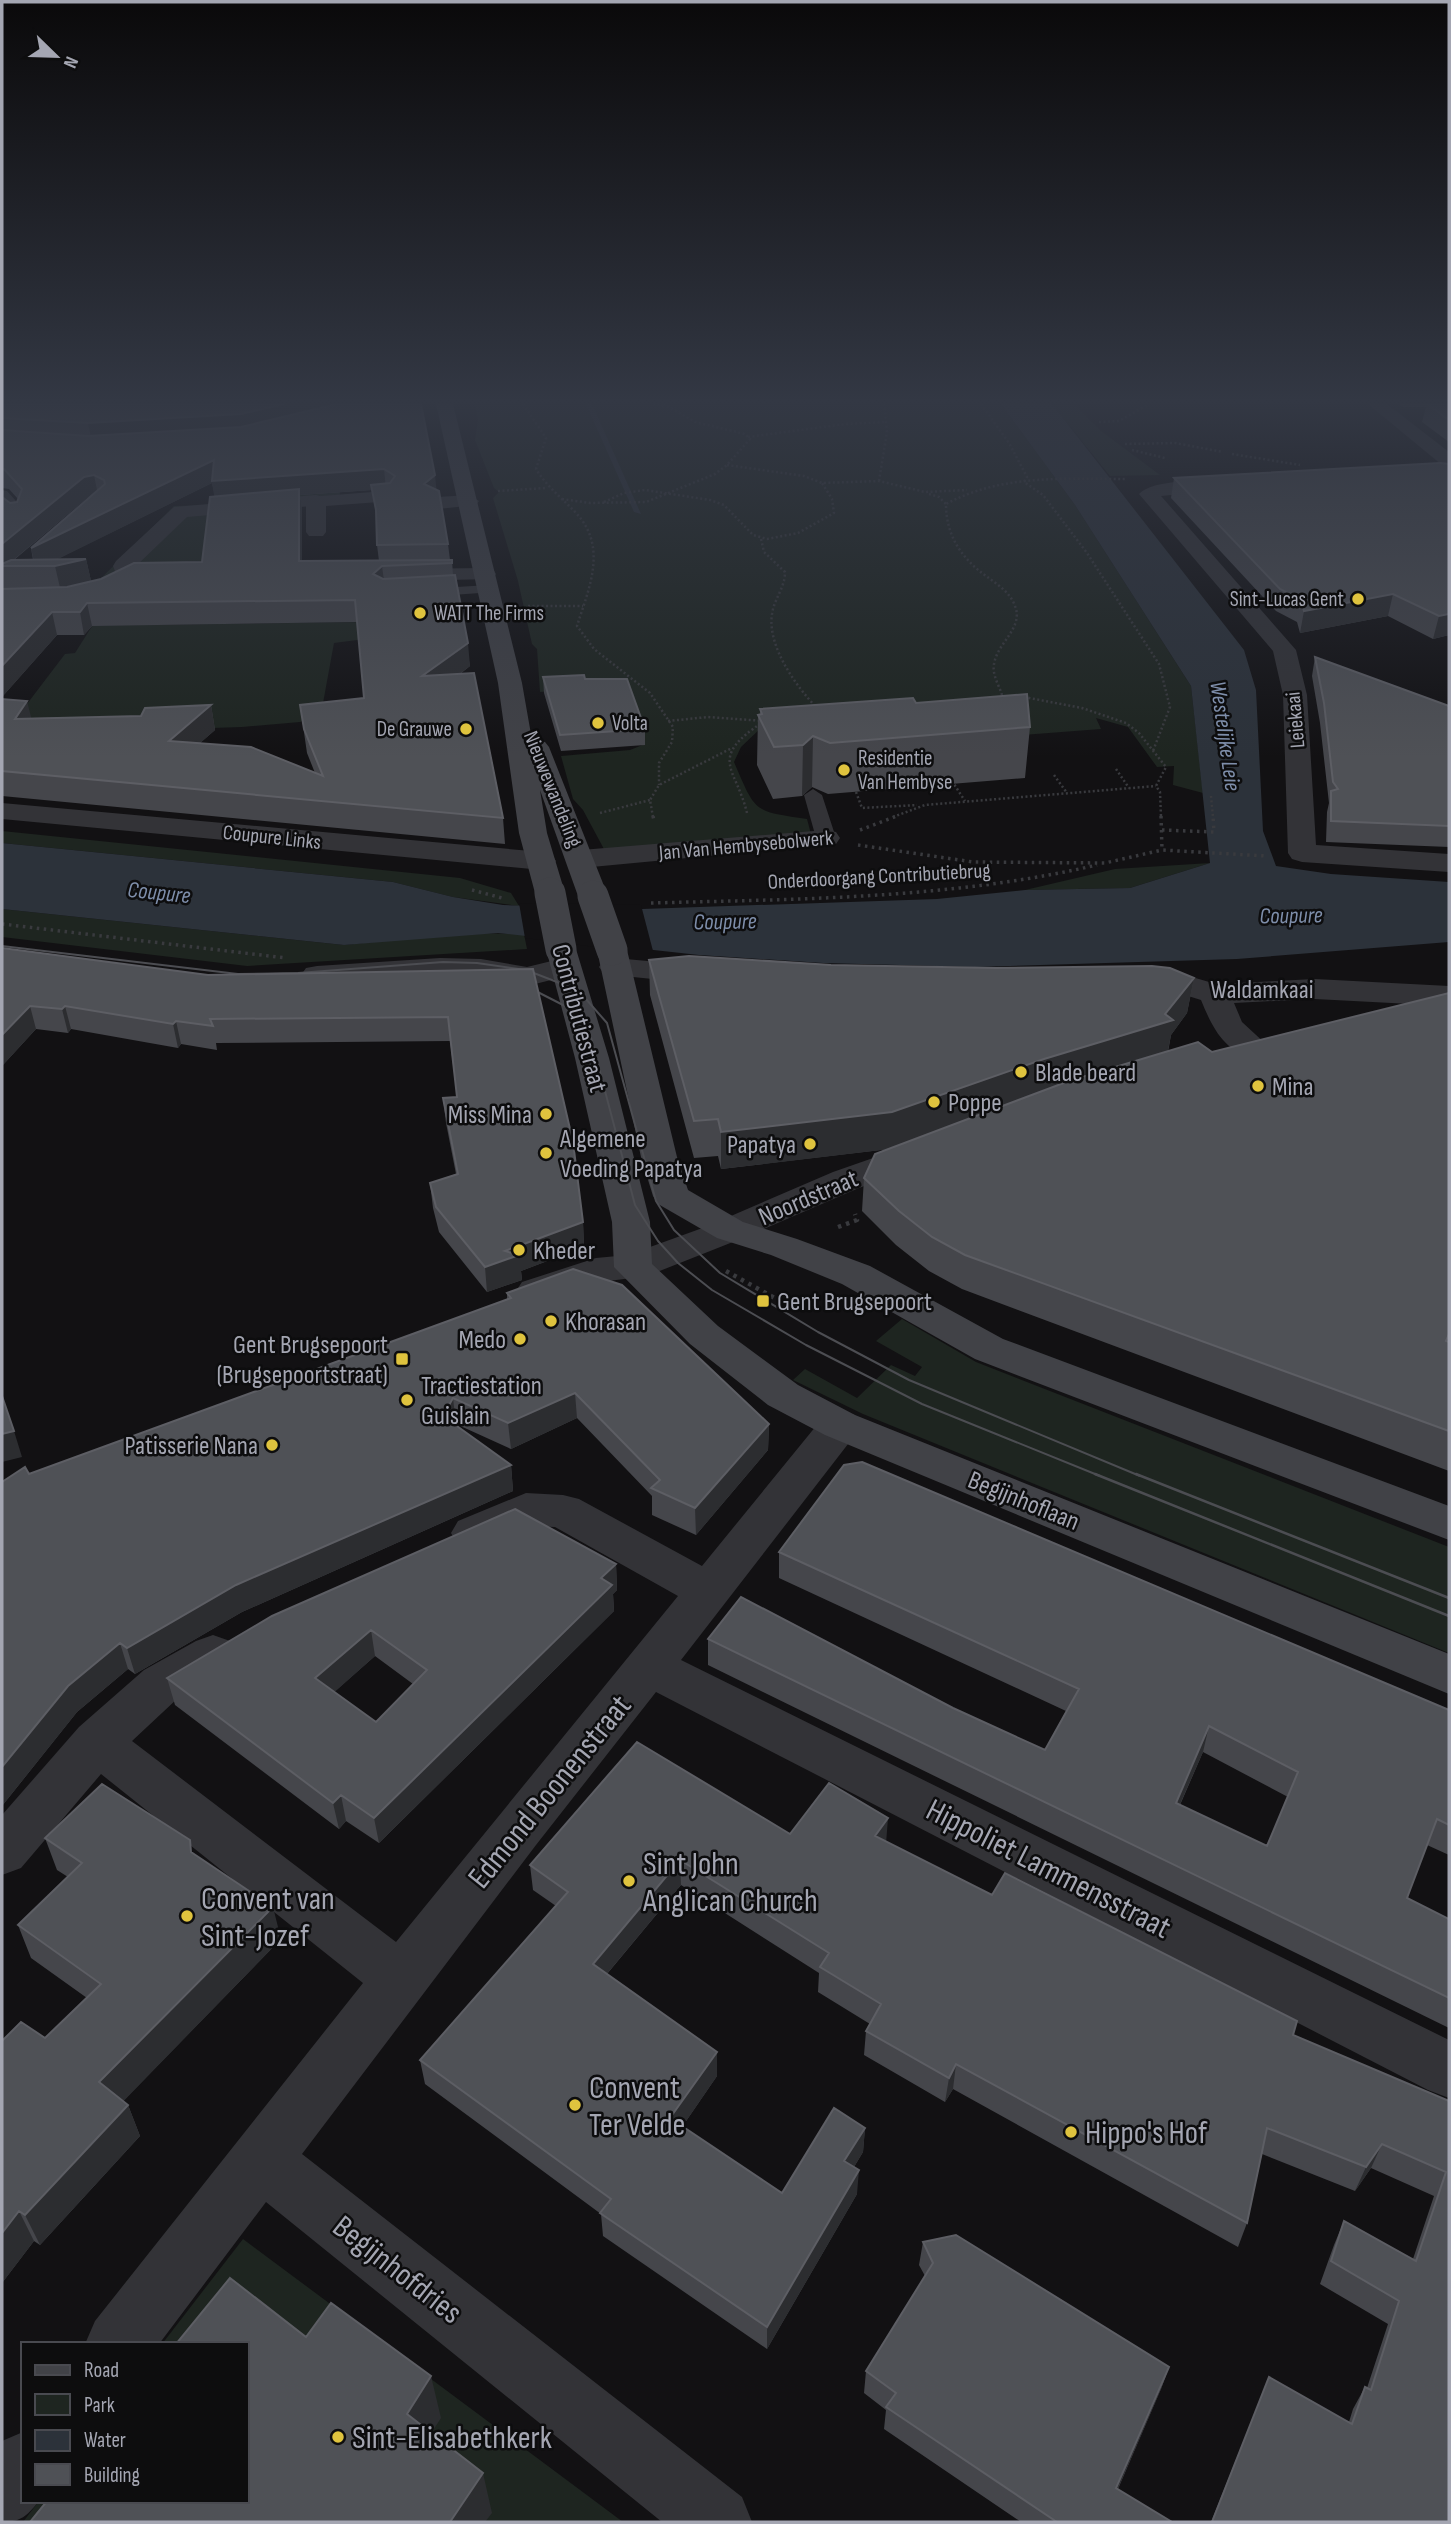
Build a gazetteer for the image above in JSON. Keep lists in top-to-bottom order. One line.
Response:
{"streets":{"main road":["Nieuwewandeling","Contributiestraat","Begijnhoflaan"],"street":["Leiekaai","Coupure Links","Jan Van Hembysebolwerk","Waldamkaai","Noordstraat","Edmond Boonenstraat","Hippoliet Lammensstraat","Begijnhofdries"],"path":["Onderdoorgang Contributiebrug"]},"crossings":[["Nieuwewandeling","Coupure Links"],["Nieuwewandeling","Jan Van Hembysebolwerk"],["Nieuwewandeling","Contributiestraat"],["Contributiestraat","Noordstraat"],["Contributiestraat","Begijnhoflaan"],["Noordstraat","Begijnhoflaan"],["Begijnhoflaan","Edmond Boonenstraat"],["Edmond Boonenstraat","Hippoliet Lammensstraat"],["Edmond Boonenstraat","Begijnhofdries"]],"water":["Westelijke Leie","Coupure"],"places":{"other":["Sint-Lucas Gent","WATT The Firms","Volta","De Grauwe","Residentie Van Hembyse","Blade beard","Mina","Poppe","Miss Mina","Papatya","Algemene Voeding Papatya","Kheder","Khorasan","Medo","Tractiestation Guislain","Patisserie Nana","Sint John Anglican Church","Convent van Sint-Jozef","Convent Ter Velde","Hippo's Hof","Sint-Elisabethkerk"],"transit":["Gent Brugsepoort","Gent Brugsepoort (Brugsepoortstraat)"]},"legend":["Road","Park","Water","Building"],"north":"bottom right"}
